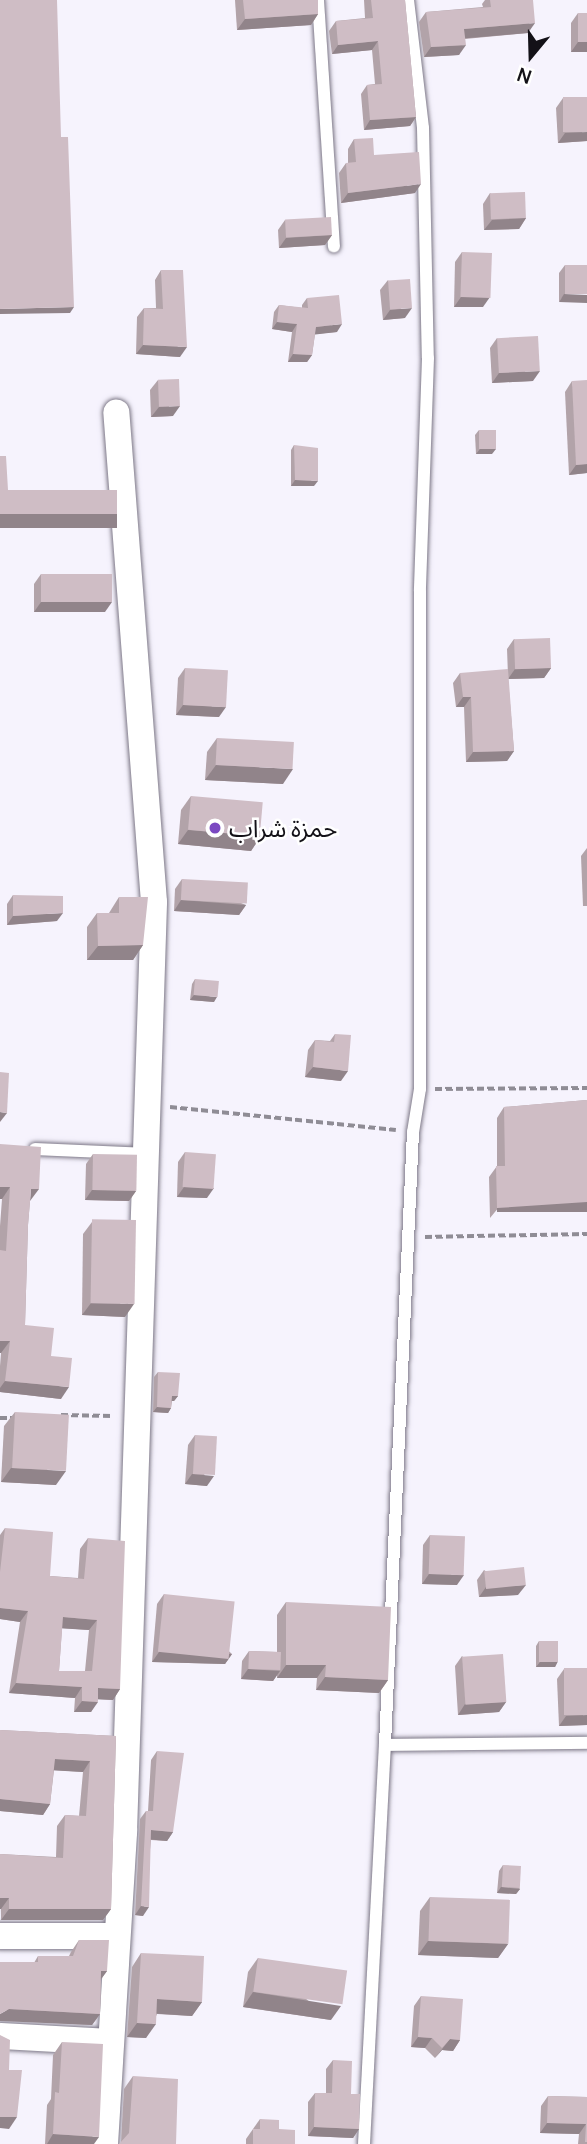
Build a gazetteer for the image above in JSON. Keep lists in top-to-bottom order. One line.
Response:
{"places":["حمزة شراب"],"north":"bottom"}
